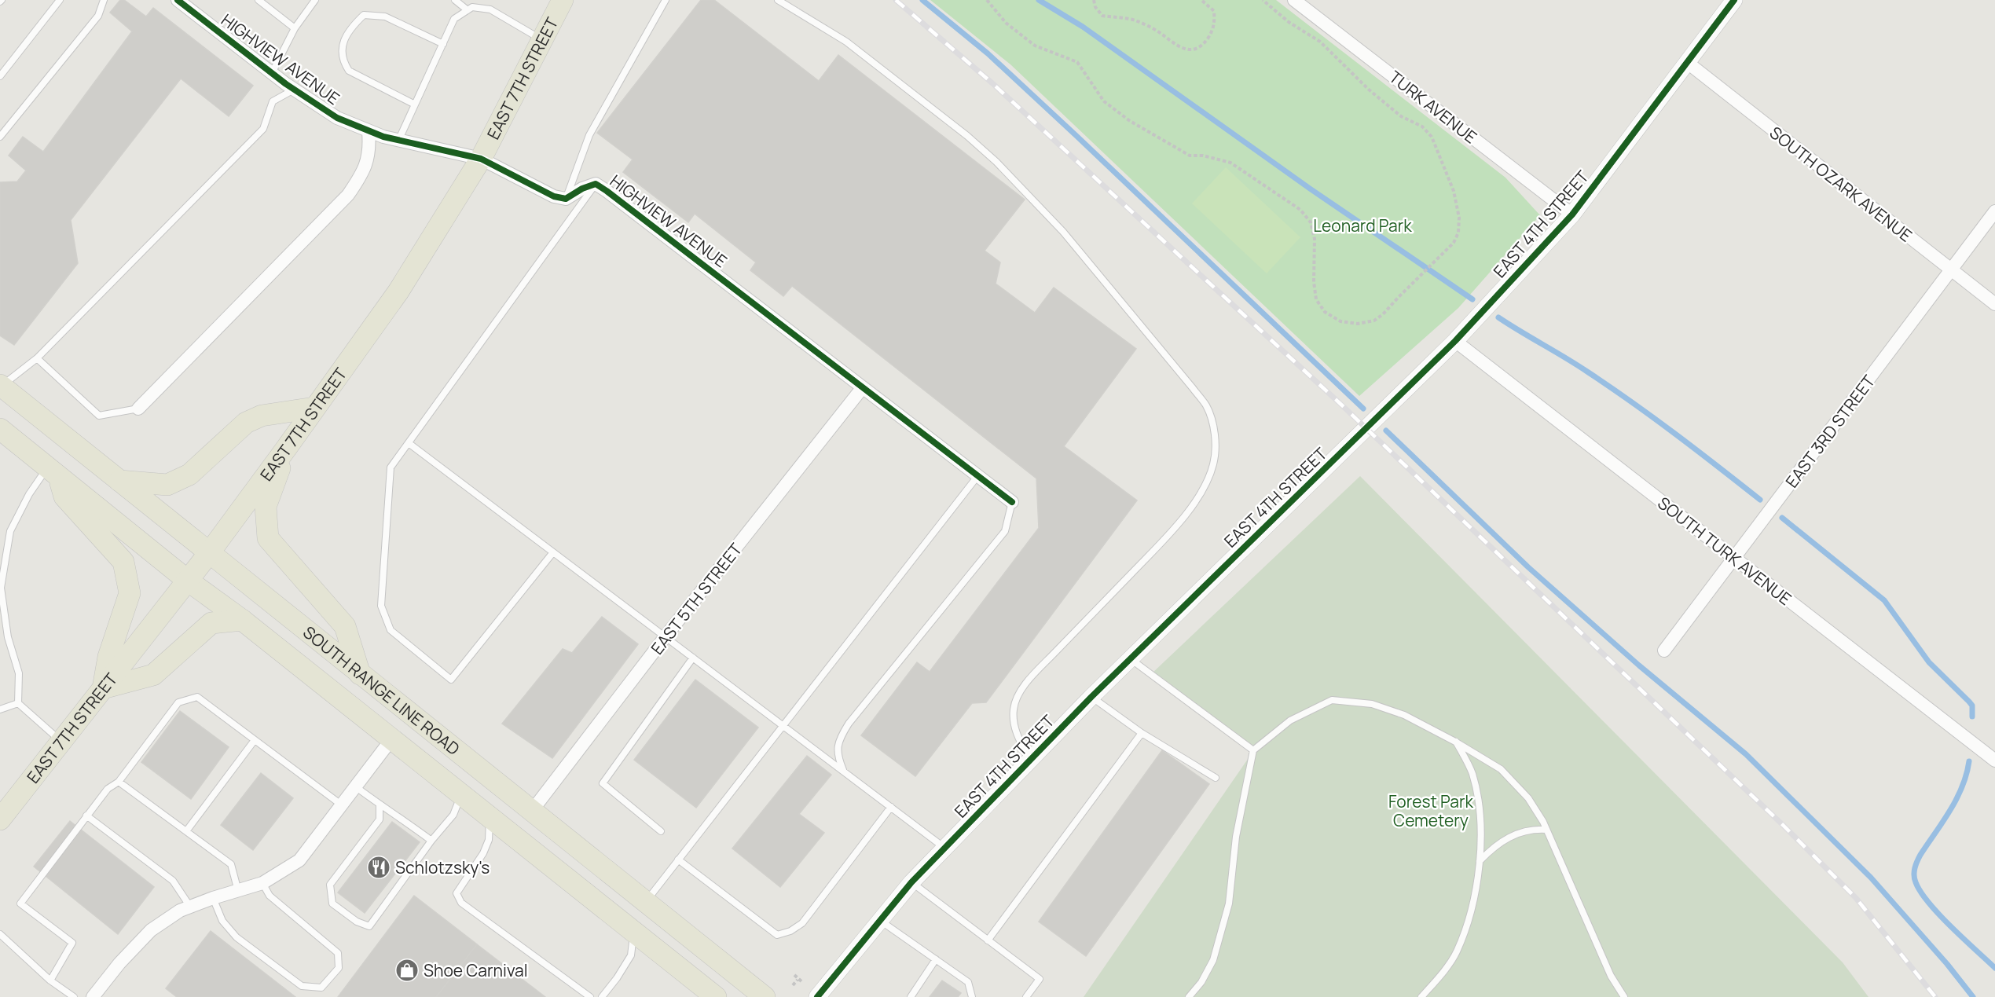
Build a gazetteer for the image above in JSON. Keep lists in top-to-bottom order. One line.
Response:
{"streets":{"main road":["EAST 7TH STREET","SOUTH RANGE LINE ROAD"],"street":["HIGHVIEW AVENUE","TURK AVENUE","SOUTH OZARK AVENUE","EAST 4TH STREET","EAST 3RD STREET","SOUTH TURK AVENUE","EAST 5TH STREET"]},"crossings":[["HIGHVIEW AVENUE","EAST 7TH STREET"],["HIGHVIEW AVENUE","EAST 5TH STREET"],["EAST 7TH STREET","SOUTH RANGE LINE ROAD"],["TURK AVENUE","EAST 4TH STREET"],["SOUTH OZARK AVENUE","EAST 4TH STREET"],["SOUTH OZARK AVENUE","EAST 3RD STREET"],["EAST 4TH STREET","SOUTH TURK AVENUE"],["EAST 3RD STREET","SOUTH TURK AVENUE"],["EAST 5TH STREET","SOUTH RANGE LINE ROAD"]],"parks":["Leonard Park","Forest Park Cemetery"],"places":{"restaurant":["Schlotzsky's"],"shop":["Shoe Carnival"]}}
